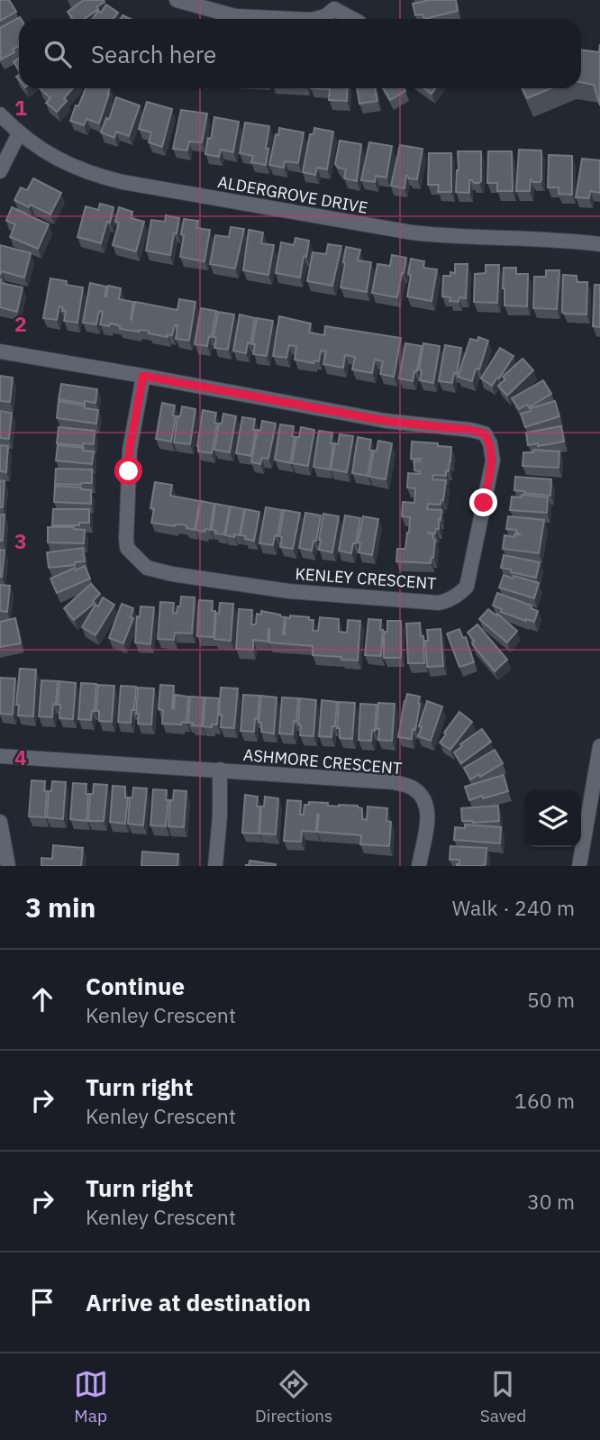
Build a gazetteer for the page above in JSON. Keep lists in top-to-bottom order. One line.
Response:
{"streets":{"street":["ALDERGROVE DRIVE","KENLEY CRESCENT","ASHMORE CRESCENT"]},"page":{"search":"Search here","heading":["3 min","Walk · 240 m"],"list":[["Continue","Kenley Crescent","50 m"],["Turn right","Kenley Crescent","160 m"],["Turn right","Kenley Crescent","30 m"],"Arrive at destination"],"nav":["Map","Directions","Saved"]},"grid":{"rows":["1","2","3","4"]}}
